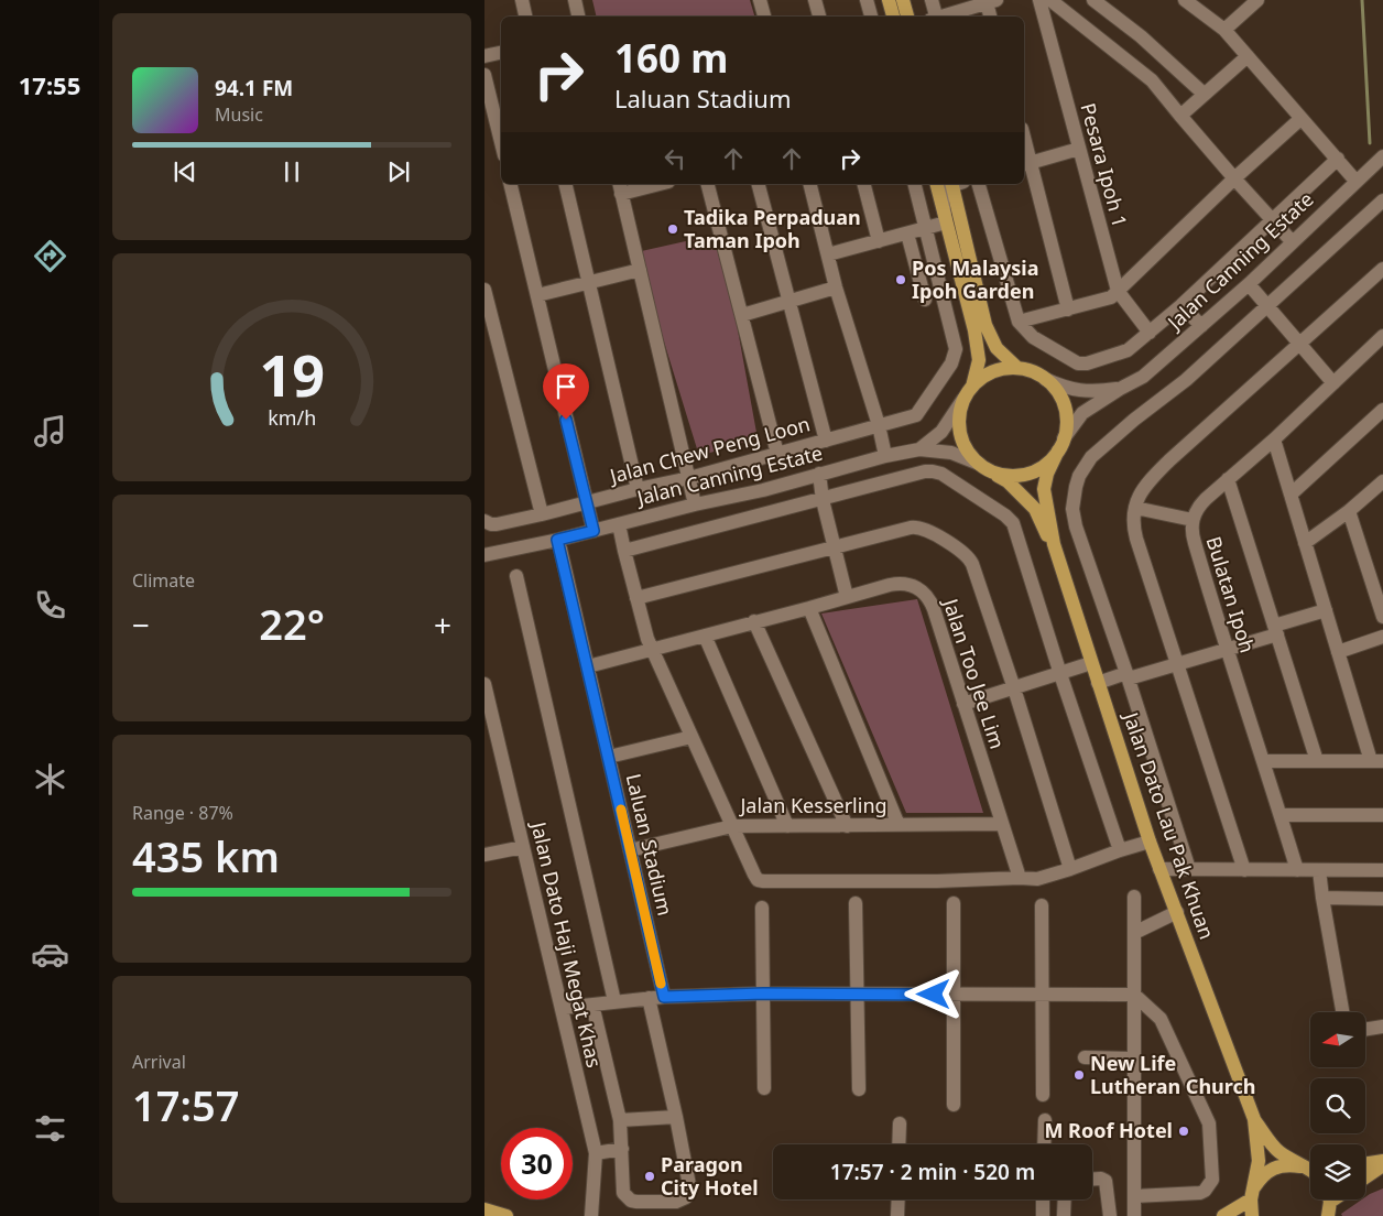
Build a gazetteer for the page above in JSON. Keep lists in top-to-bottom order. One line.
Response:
{"streets":{"main road":["Jalan Dato Lau Pak Khuan"],"street":["Pesara Ipoh 1","Jalan Canning Estate","Jalan Chew Peng Loon","Bulatan Ipoh","Jalan Too Jee Lim","Jalan Kesserling","Laluan Stadium","Jalan Dato Haji Megat Khas"]},"crossings":[["Jalan Canning Estate","Jalan Dato Lau Pak Khuan"],["Jalan Canning Estate","Laluan Stadium"],["Jalan Too Jee Lim","Jalan Kesserling"],["Jalan Too Jee Lim","Laluan Stadium"],["Jalan Kesserling","Laluan Stadium"]],"places":["Tadika Perpaduan Taman Ipoh","Pos Malaysia Ipoh Garden","New Life Lutheran Church","M Roof Hotel","Paragon City Hotel"],"north":"left","page":{"tabs":"17:55","turn":["160 m","Laluan Stadium"],"song":["94.1 FM","Music"],"tile":["Climate",["Range · 87%","435 km"],["Arrival","17:57"]],"heat":["−","22°","+"],"limit":"30","trip":"17:57 · 2 min · 520 m","gauge":["19","km/h"]}}
